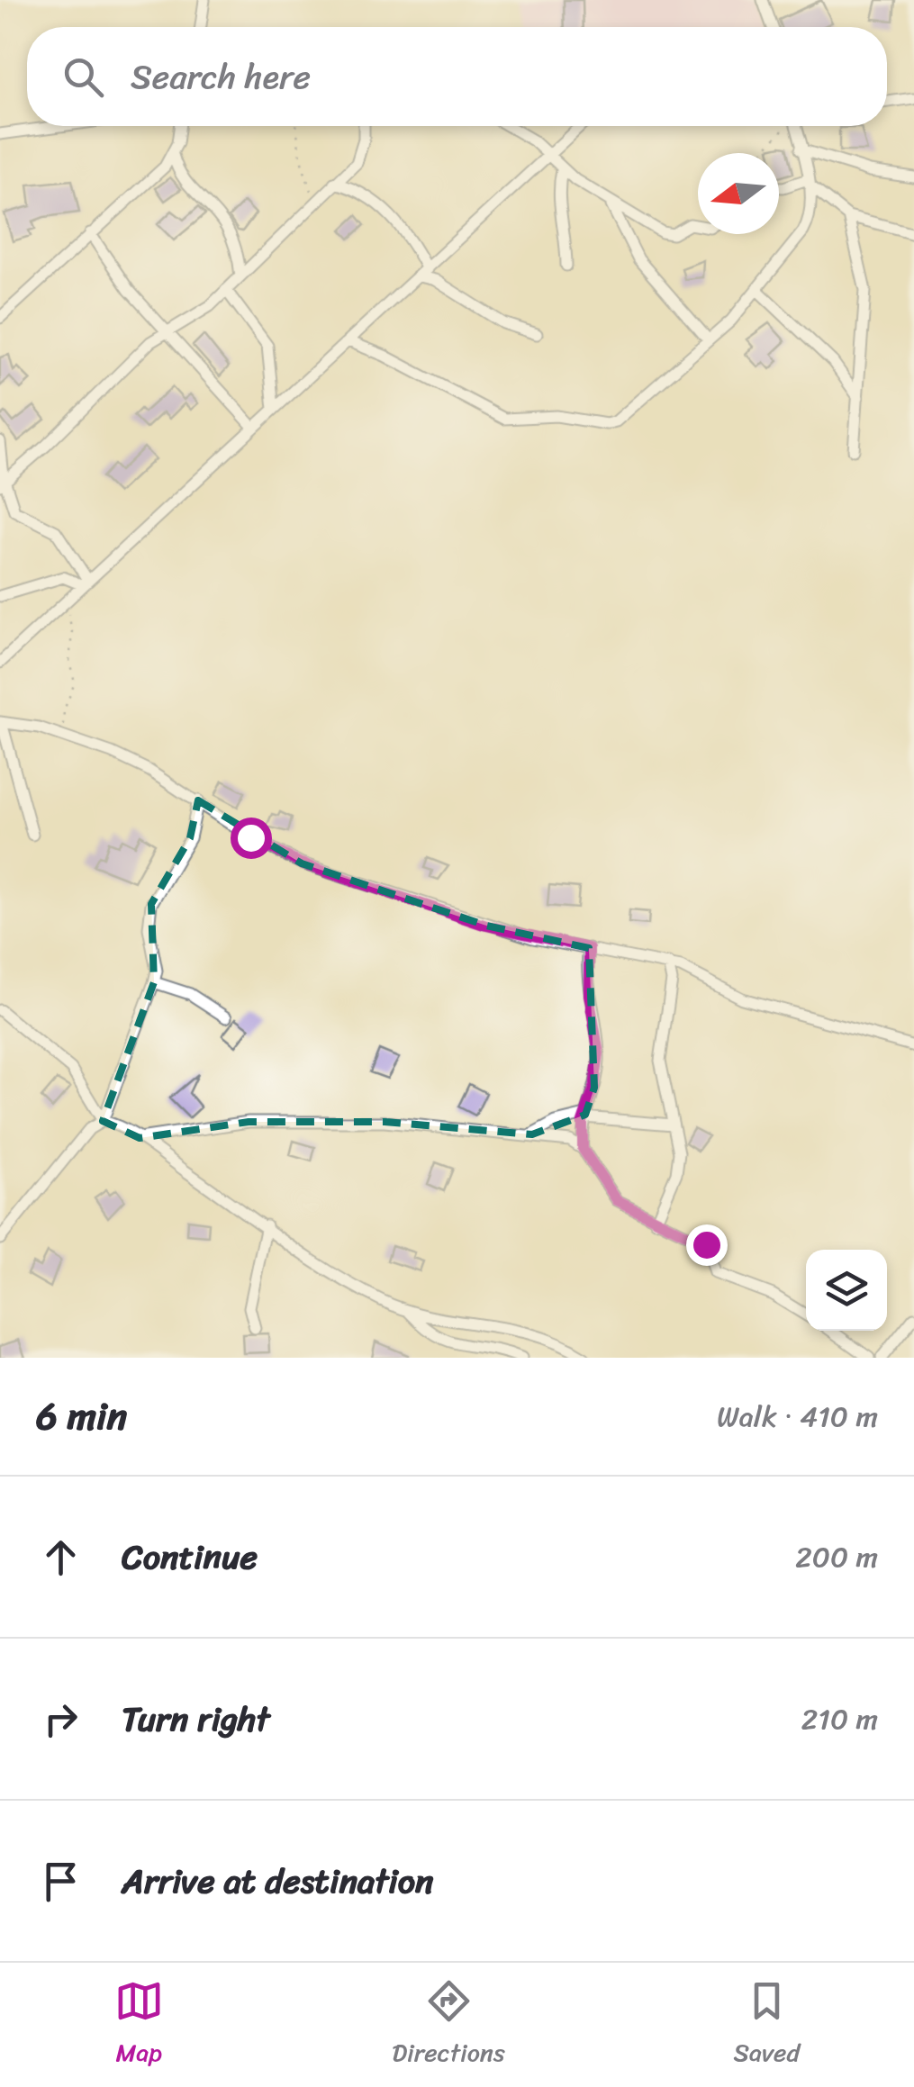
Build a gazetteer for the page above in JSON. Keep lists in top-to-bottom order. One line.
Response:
{"north":"left","page":{"search":"Search here","heading":["6 min","Walk · 410 m"],"list":[["Continue","200 m"],["Turn right","210 m"],"Arrive at destination"],"nav":["Map","Directions","Saved"]}}
